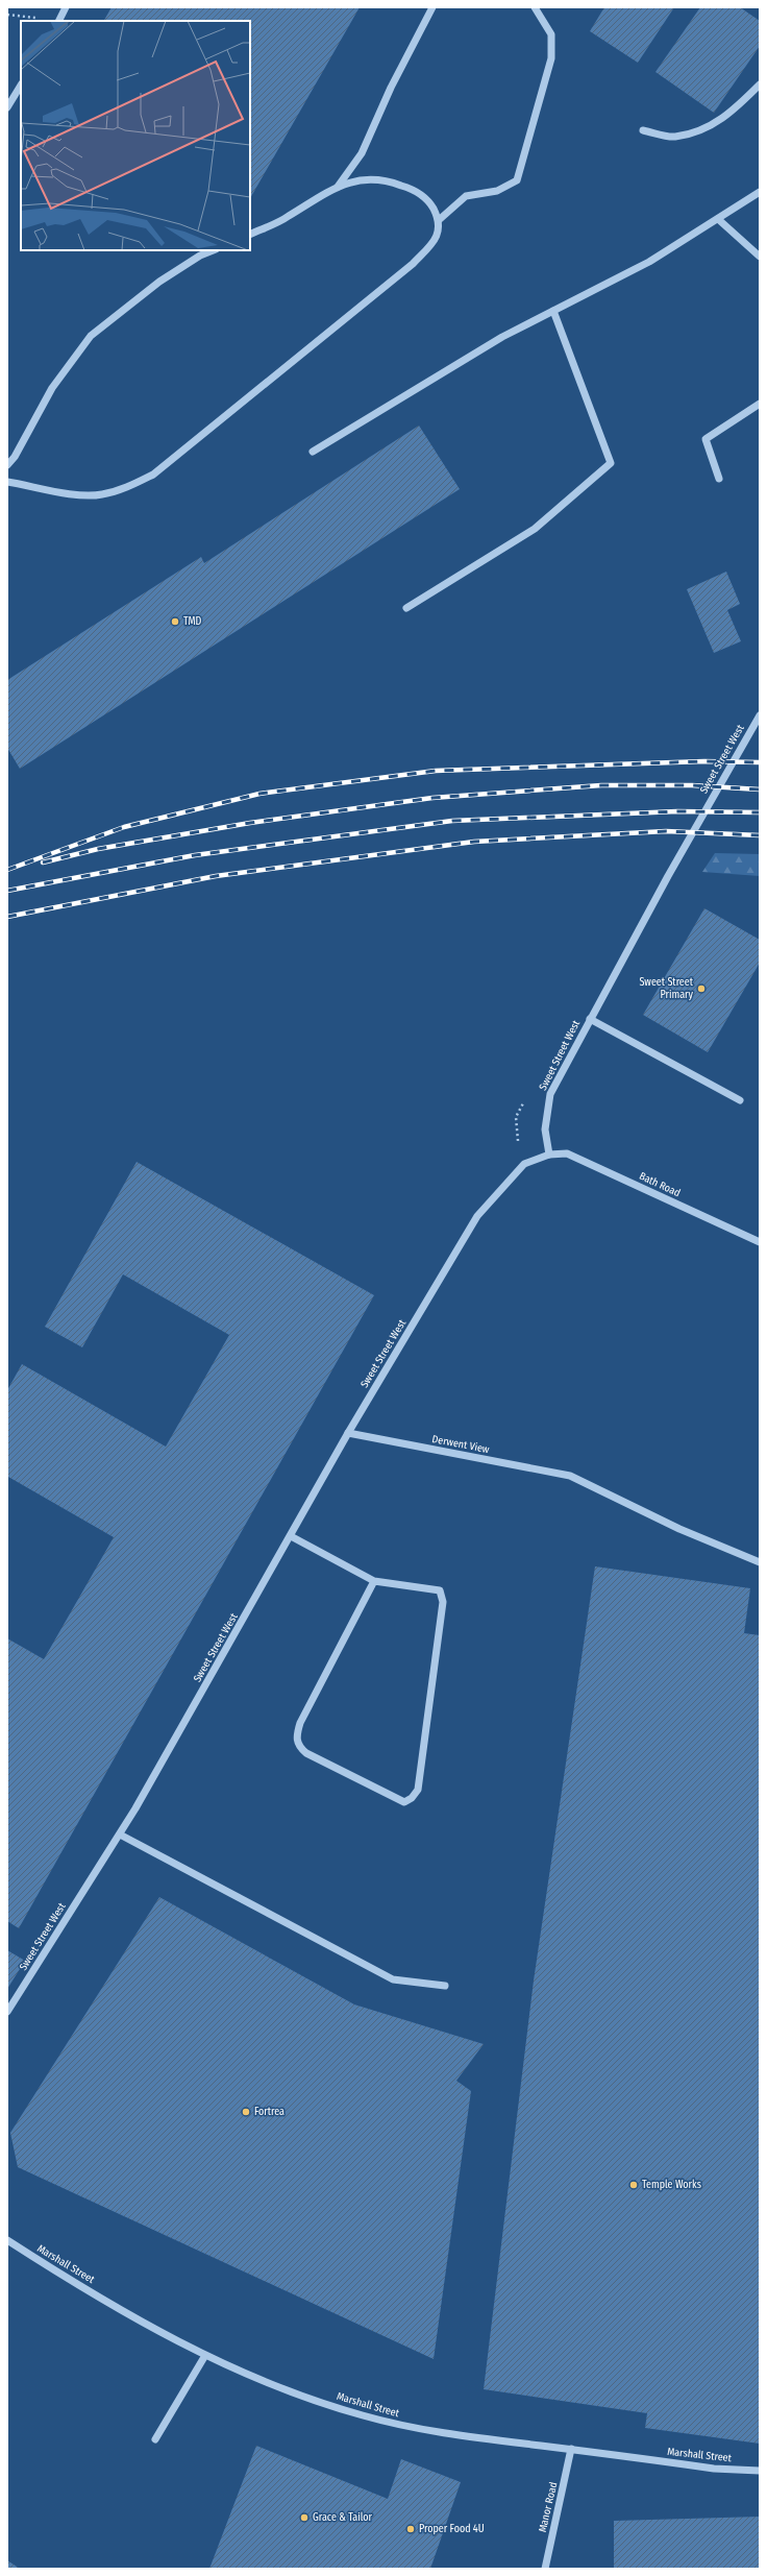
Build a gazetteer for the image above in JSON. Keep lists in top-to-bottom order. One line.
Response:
{"streets":{"street":["Sweet Street West","Bath Road","Derwent View","Marshall Street","Manor Road"]},"crossings":[["Sweet Street West","Bath Road"],["Sweet Street West","Derwent View"],["Marshall Street","Manor Road"]],"places":["TMD","Sweet Street Primary","Fortrea","Temple Works","Grace & Tailor","Proper Food 4U"]}
